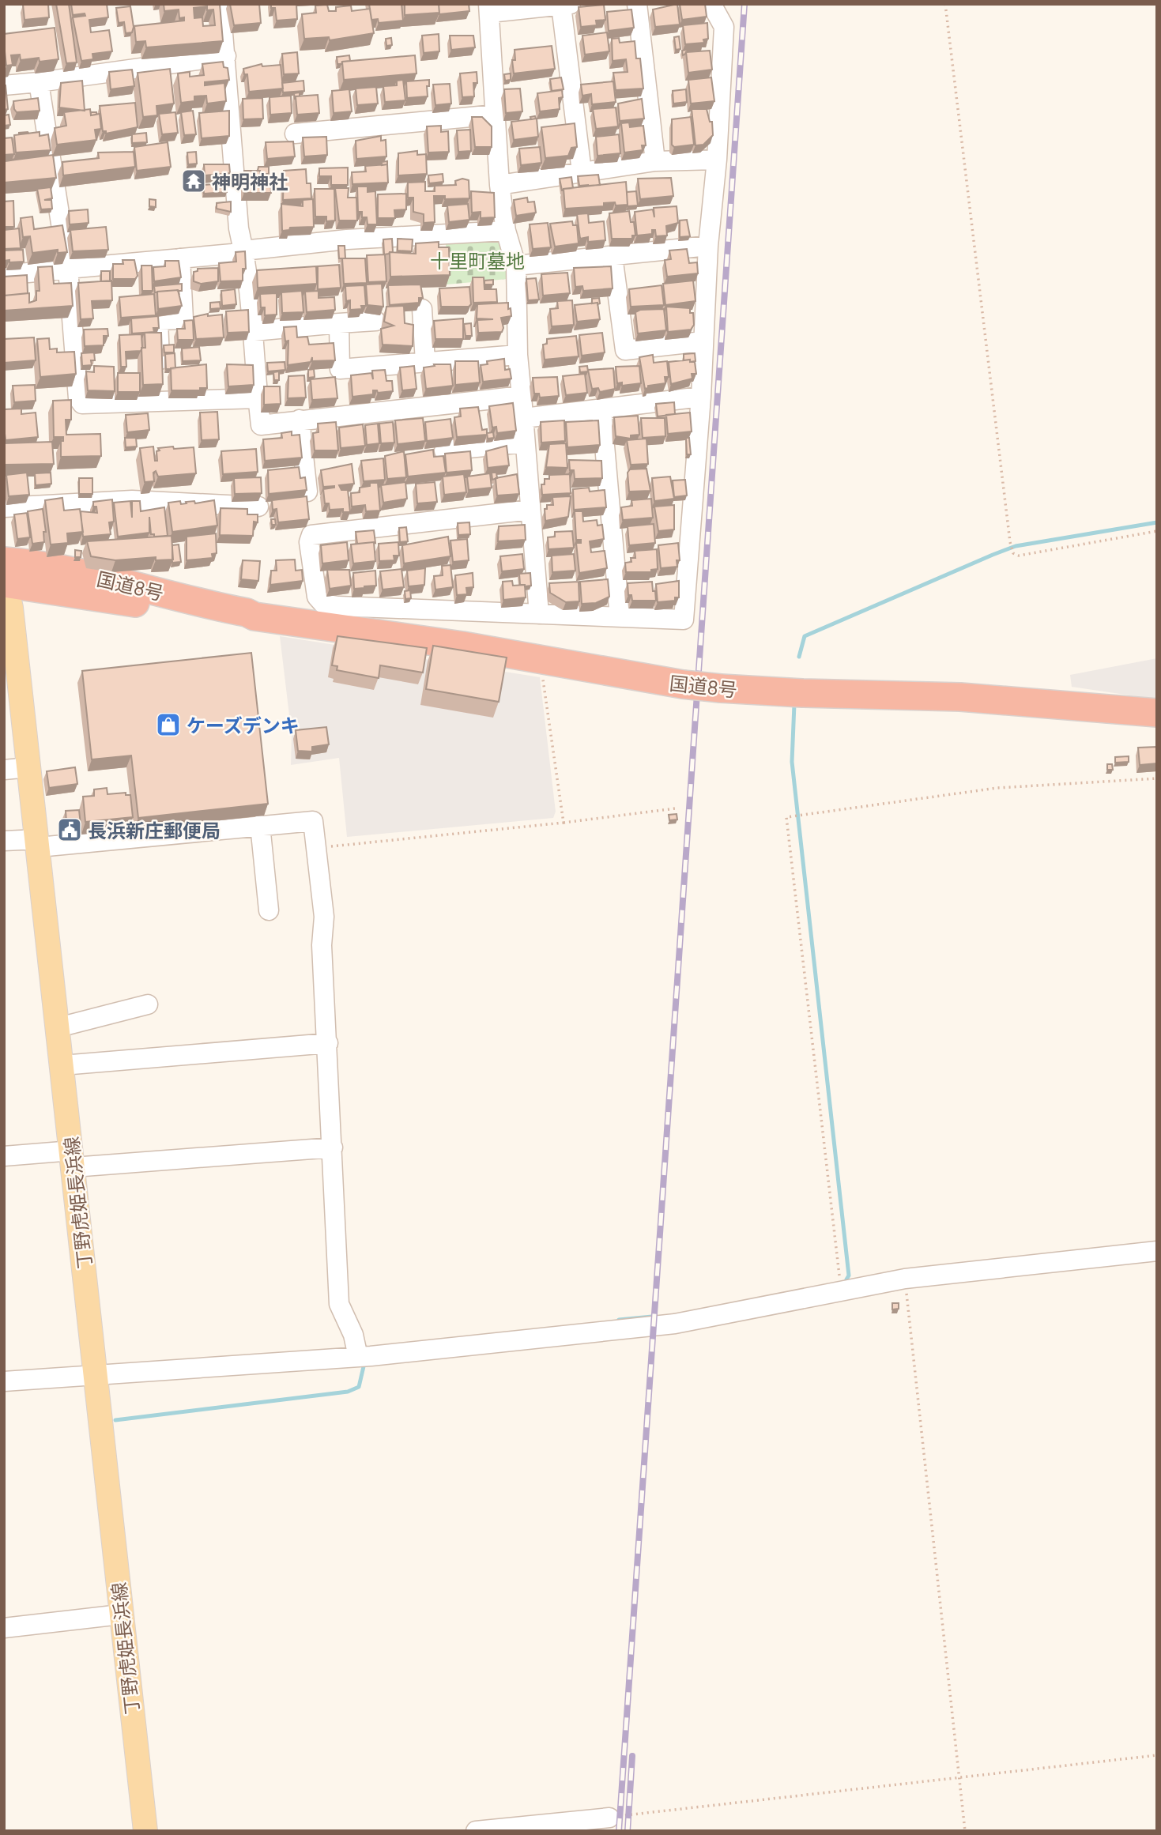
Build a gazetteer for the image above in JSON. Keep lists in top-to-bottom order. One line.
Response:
{"streets":{"highway":["国道8号"],"main road":["丁野虎姫長浜線"]},"crossings":[["国道8号","丁野虎姫長浜線"]],"parks":["十里町墓地"],"places":{"temple":["神明神社"],"shop":["ケーズデンキ"],"public building":["長浜新庄郵便局"]}}
